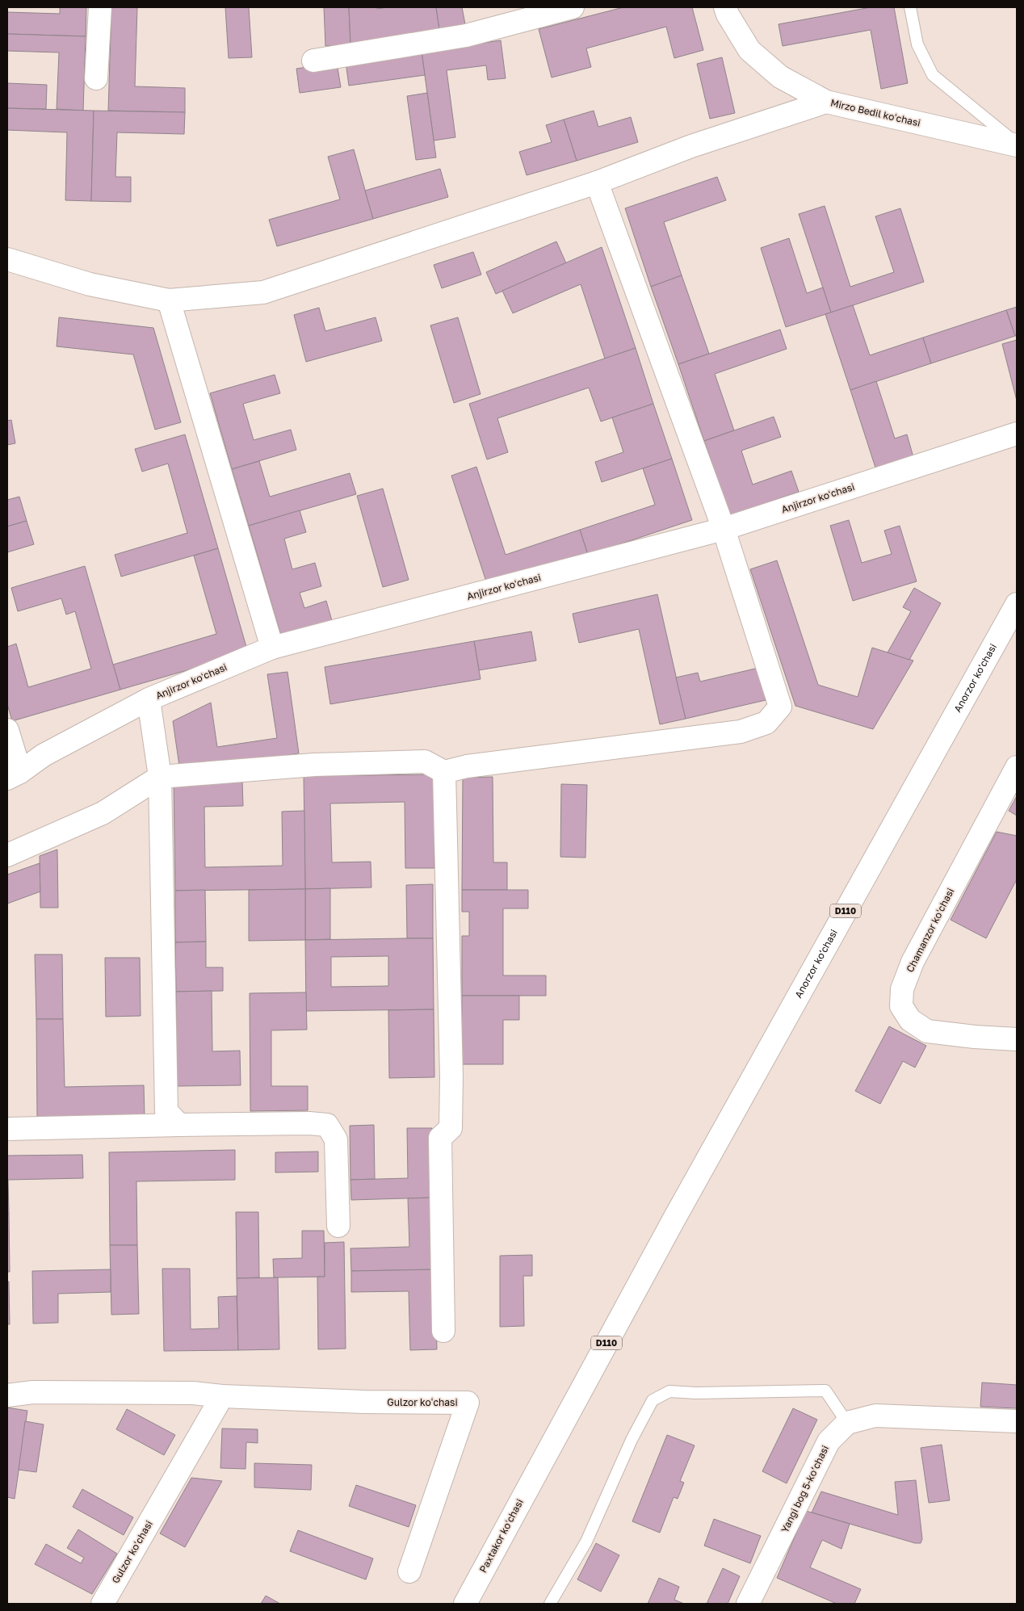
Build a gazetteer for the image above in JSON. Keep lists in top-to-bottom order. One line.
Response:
{"streets":{"street":["Mirzo Bedil koʻchasi","Anjirzor koʻchasi","Anorzor ko'chasi","D110","Chamanzor koʻchasi","Gulzor koʻchasi","Yangi bog 5-koʼchasi","Paxtakor koʻchasi"]},"crossings":[["Anorzor ko'chasi","Paxtakor koʻchasi"]]}
